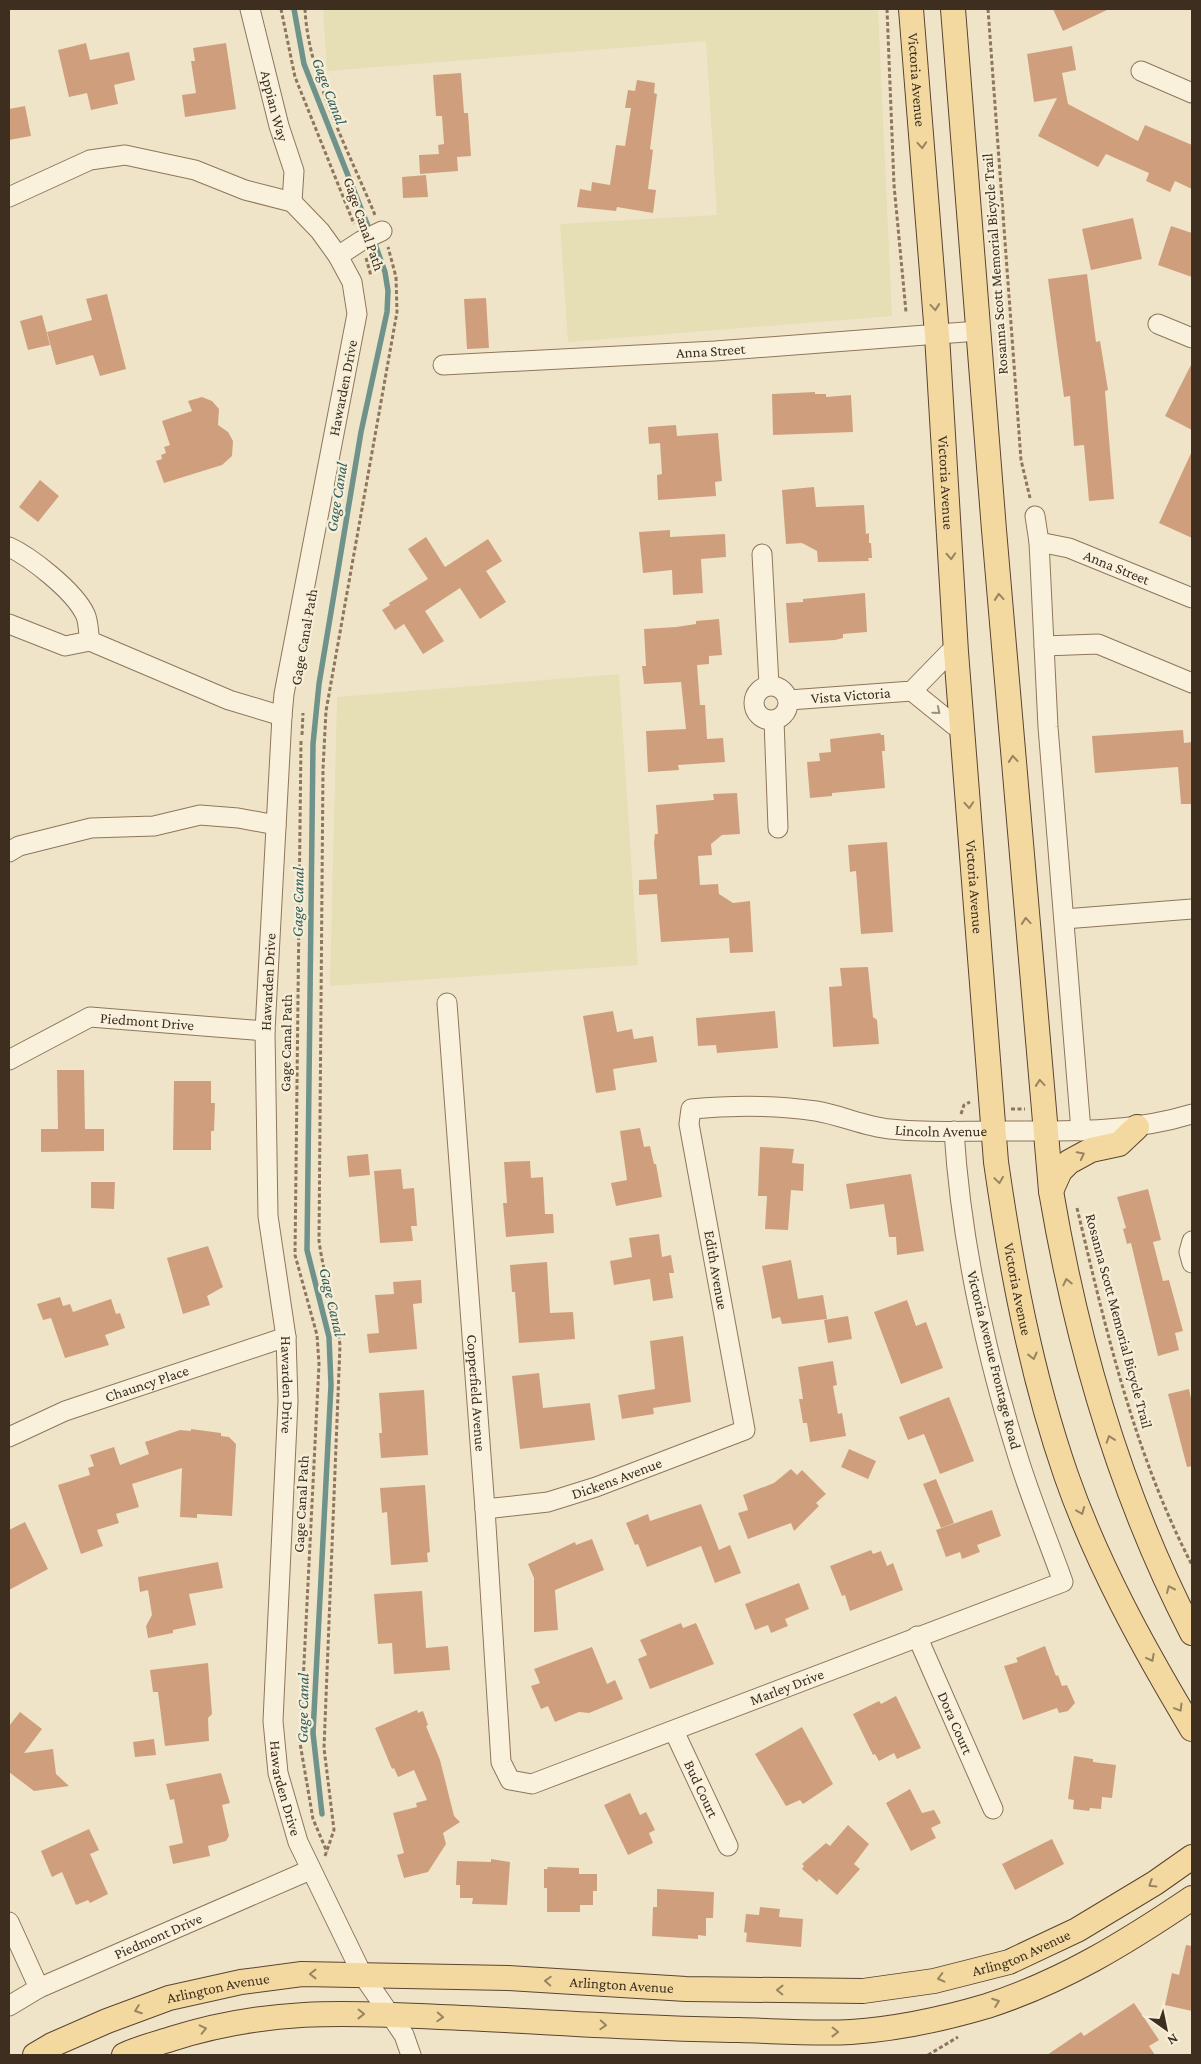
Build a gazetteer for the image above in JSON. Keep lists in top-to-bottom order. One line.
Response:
{"streets":{"main road":["Victoria Avenue","Arlington Avenue"],"street":["Appian Way","Anna Street","Hawarden Drive","Vista Victoria","Piedmont Drive","Lincoln Avenue","Edith Avenue","Victoria Avenue Frontage Road","Chauncy Place","Copperfield Avenue","Dickens Avenue","Marley Drive","Dora Court","Bud Court"],"path":["Gage Canal Path","Rosanna Scott Memorial Bicycle Trail"]},"crossings":[["Victoria Avenue","Anna Street"],["Victoria Avenue","Vista Victoria"],["Victoria Avenue","Lincoln Avenue"],["Appian Way","Hawarden Drive"],["Hawarden Drive","Piedmont Drive"],["Hawarden Drive","Chauncy Place"],["Hawarden Drive","Arlington Avenue"],["Lincoln Avenue","Edith Avenue"],["Lincoln Avenue","Victoria Avenue Frontage Road"],["Edith Avenue","Dickens Avenue"],["Victoria Avenue Frontage Road","Marley Drive"],["Copperfield Avenue","Dickens Avenue"],["Copperfield Avenue","Marley Drive"],["Marley Drive","Dora Court"],["Marley Drive","Bud Court"]],"water":["Gage Canal"],"north":"bottom right"}
